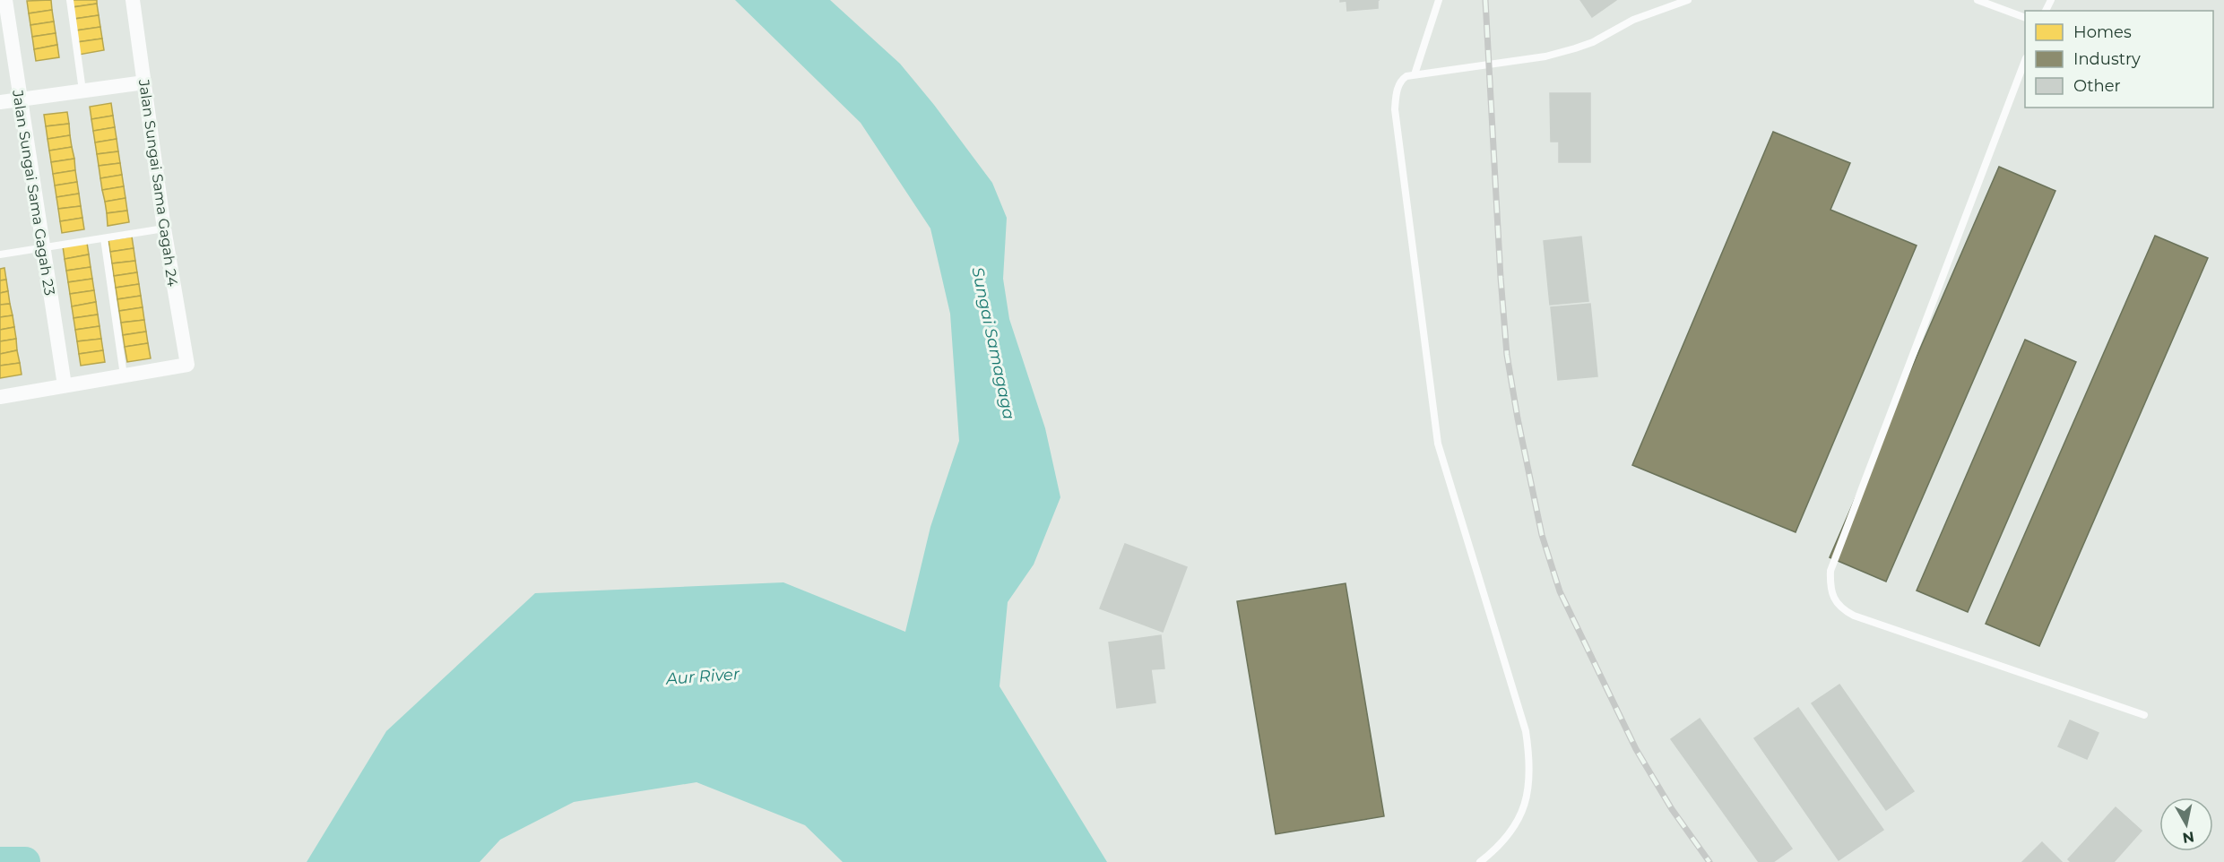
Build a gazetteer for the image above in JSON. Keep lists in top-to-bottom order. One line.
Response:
{"streets":{"street":["Jalan Sungai Sama Gagah 24","Jalan Sungai Sama Gagah 23"]},"water":["Sungai Samagaga","Aur River"],"legend":["Homes","Industry","Other"],"north":"bottom"}
